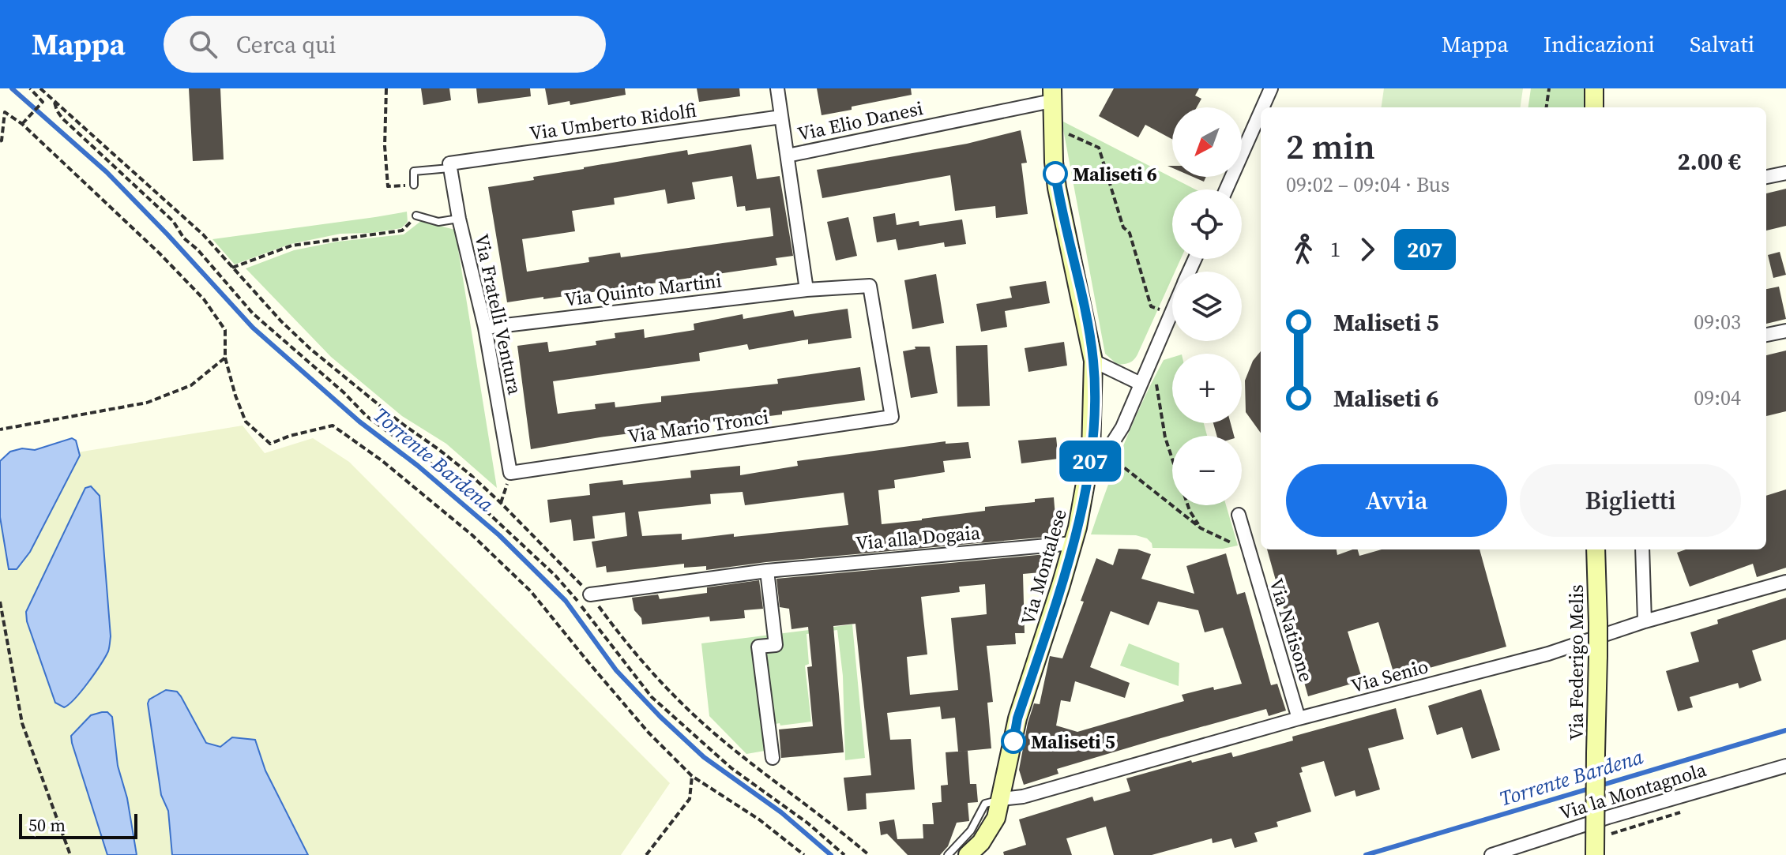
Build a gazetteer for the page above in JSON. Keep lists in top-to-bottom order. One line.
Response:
{"streets":{"street":["Via Elio Danesi","Via Umberto Ridolfi","Via Quinto Martini","Via Fratelli Ventura","Via Mario Tronci","Via alla Dogaia","Via Montalese","Via Natisone","Via Federigo Melis","Via Senio","Via la Montagnola"]},"crossings":[["Via Elio Danesi","Via Montalese"],["Via Umberto Ridolfi","Via Fratelli Ventura"],["Via Quinto Martini","Via Fratelli Ventura"],["Via Quinto Martini","Via Mario Tronci"],["Via Fratelli Ventura","Via Mario Tronci"],["Via alla Dogaia","Via Montalese"],["Via Montalese","Via Senio"],["Via Natisone","Via Senio"]],"water":["Torrente Bardena"],"places":["Maliseti 6","Maliseti 5"],"lines":["bus line 207"],"scale_bar":"50 m","north":"bottom left","page":{"header":"Mappa","search":"Cerca qui","nav":["Mappa","Indicazioni","Salvati"],"on_map":"207","map_buttons":["+","−"],"heading":["2 min","09:02 – 09:04 · Bus","2.00 €"],"legs":["1","207"],"list":[{"name":"Maliseti 5","value":"09:03"},{"name":"Maliseti 6","value":"09:04"}],"buttons":["Avvia","Biglietti"],"scale":"50 m"}}
